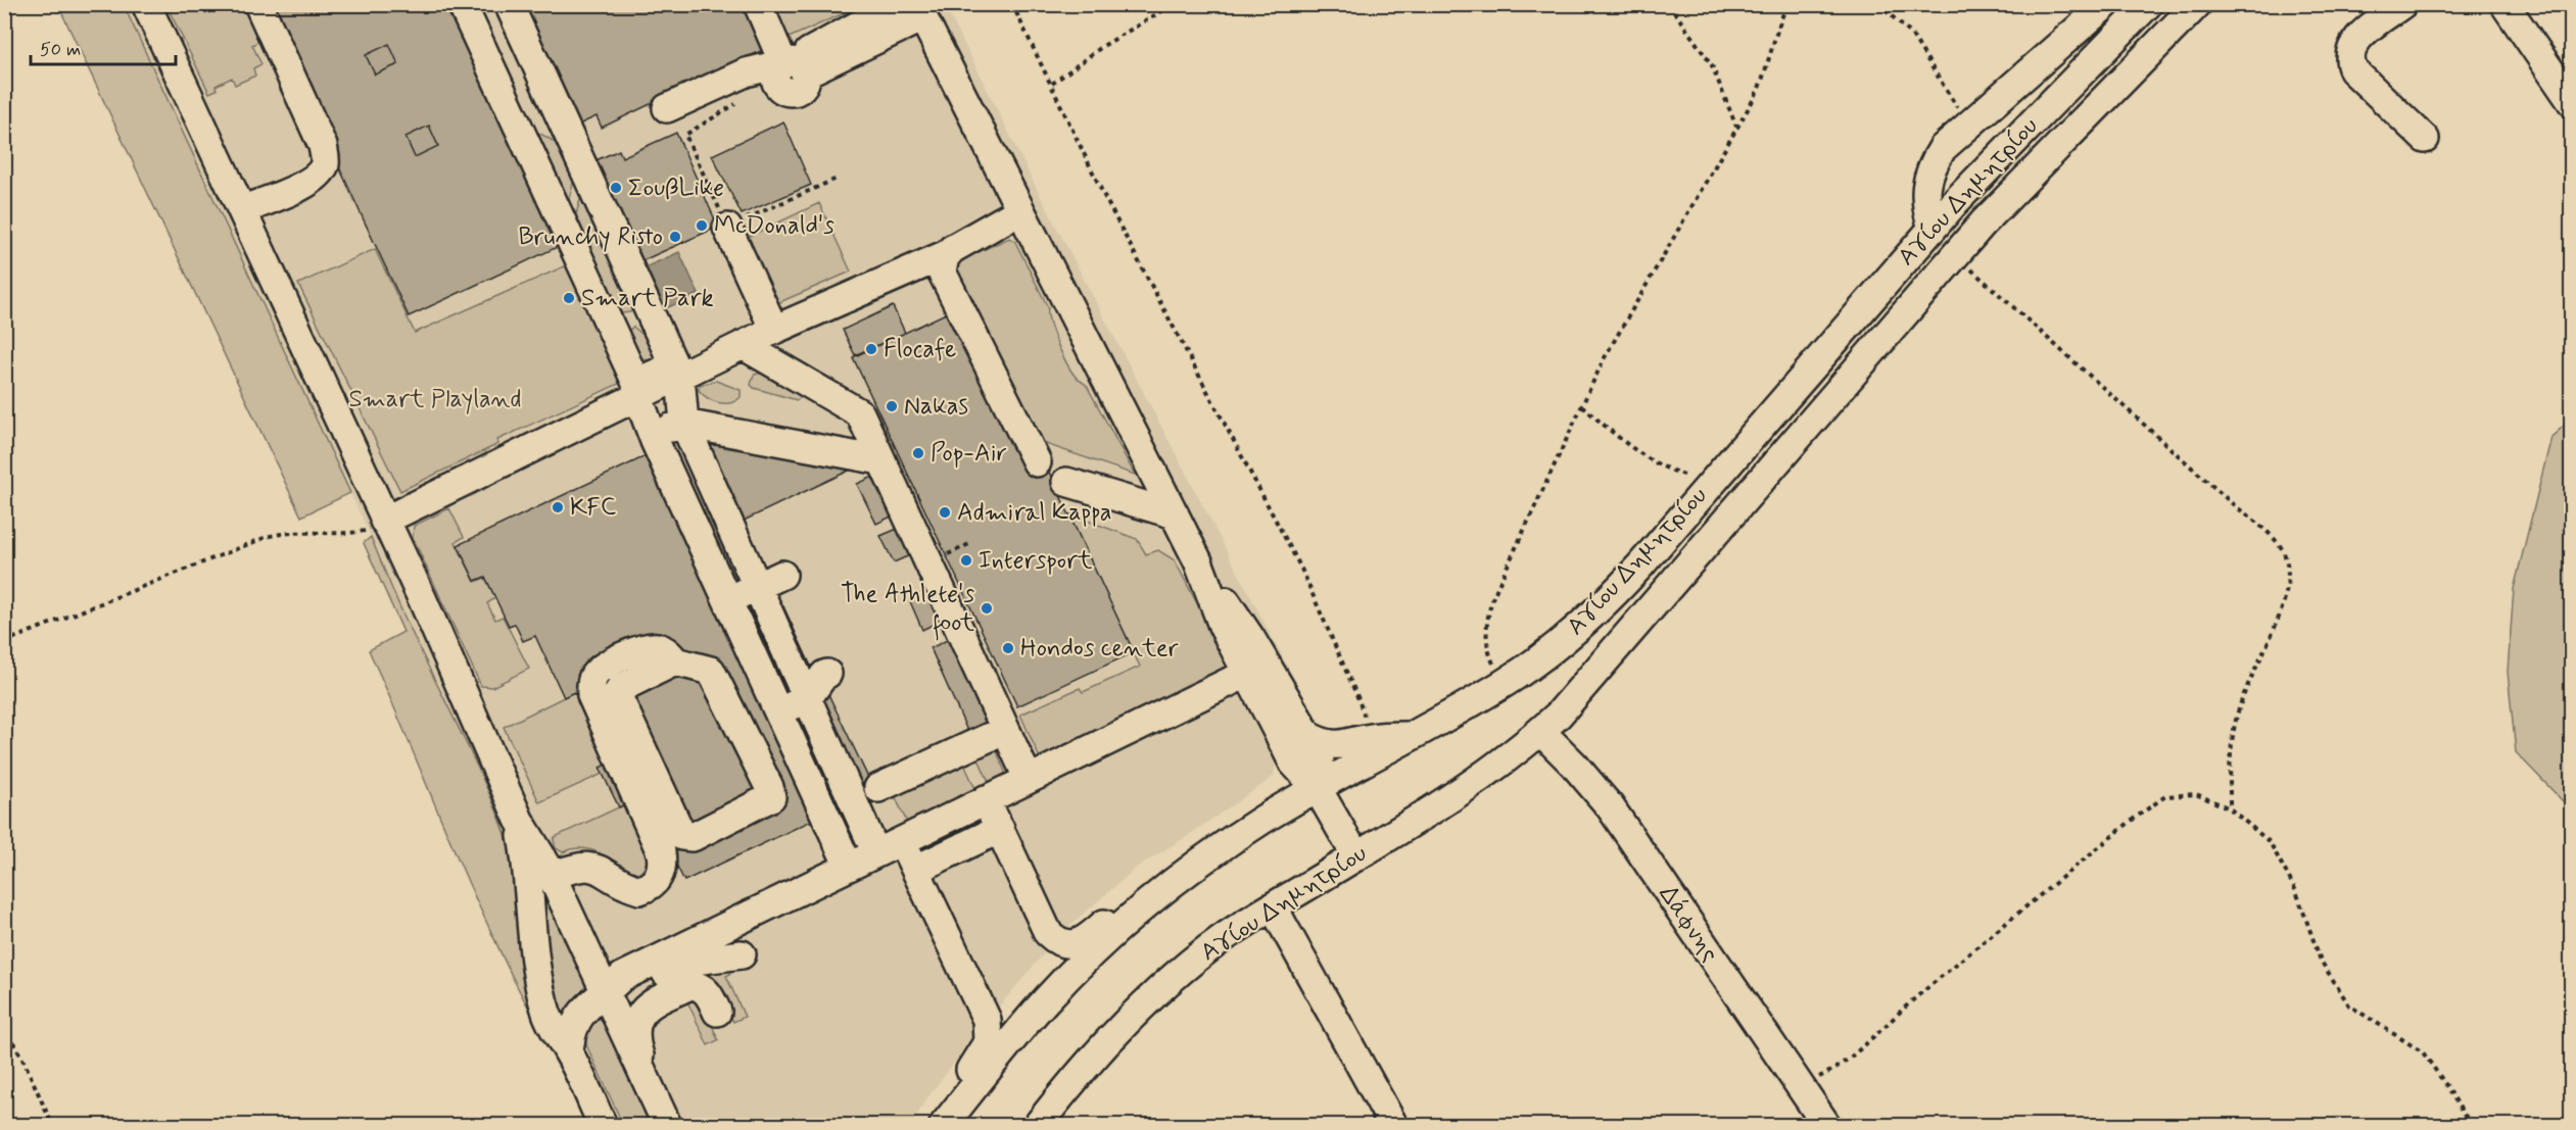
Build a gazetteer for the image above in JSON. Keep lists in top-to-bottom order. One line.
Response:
{"streets":{"street":["Αγίου Δημητρίου","Δάφνης"]},"crossings":[["Αγίου Δημητρίου","Δάφνης"]],"parks":["Smart Playland"],"places":["ΣουβLike","McDonald's","Brunchy Risto","Smart Park","Flocafe","Nakas","Pop-Air","KFC","Admiral Kappa","Intersport","The Athlete's foot","Hondos center"],"scale_bar":"50 m"}
